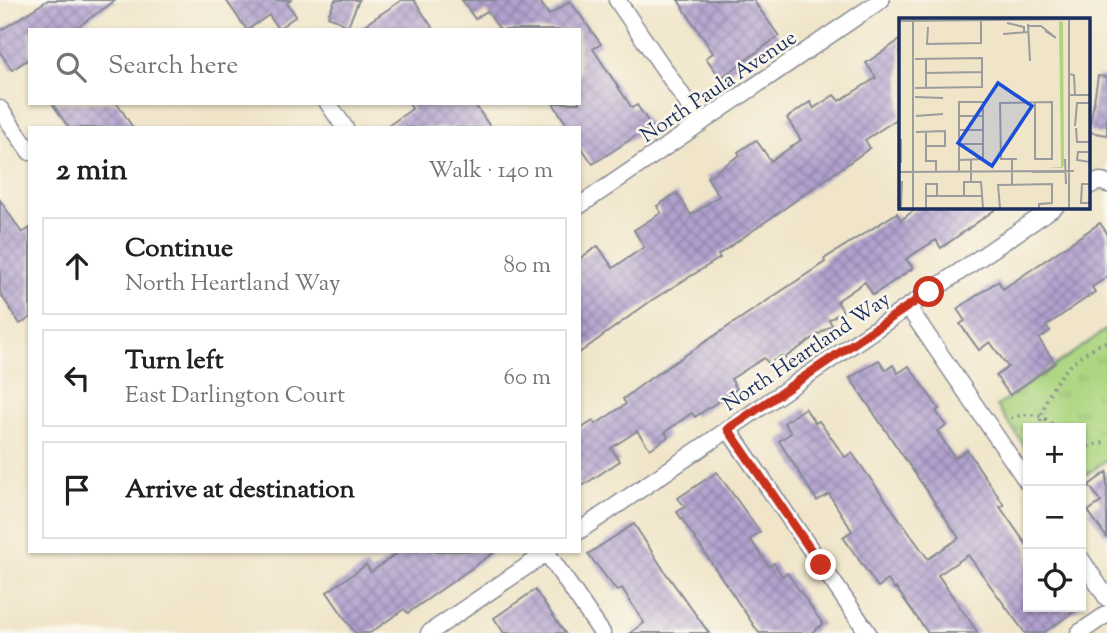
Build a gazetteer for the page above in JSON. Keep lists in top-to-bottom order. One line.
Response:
{"streets":{"street":["North Paula Avenue","North Heartland Way"]},"page":{"search":"Search here","heading":["2 min","Walk · 140 m"],"list":[["Continue","North Heartland Way","80 m"],["Turn left","East Darlington Court","60 m"],"Arrive at destination"],"map_buttons":["+","−"]}}
